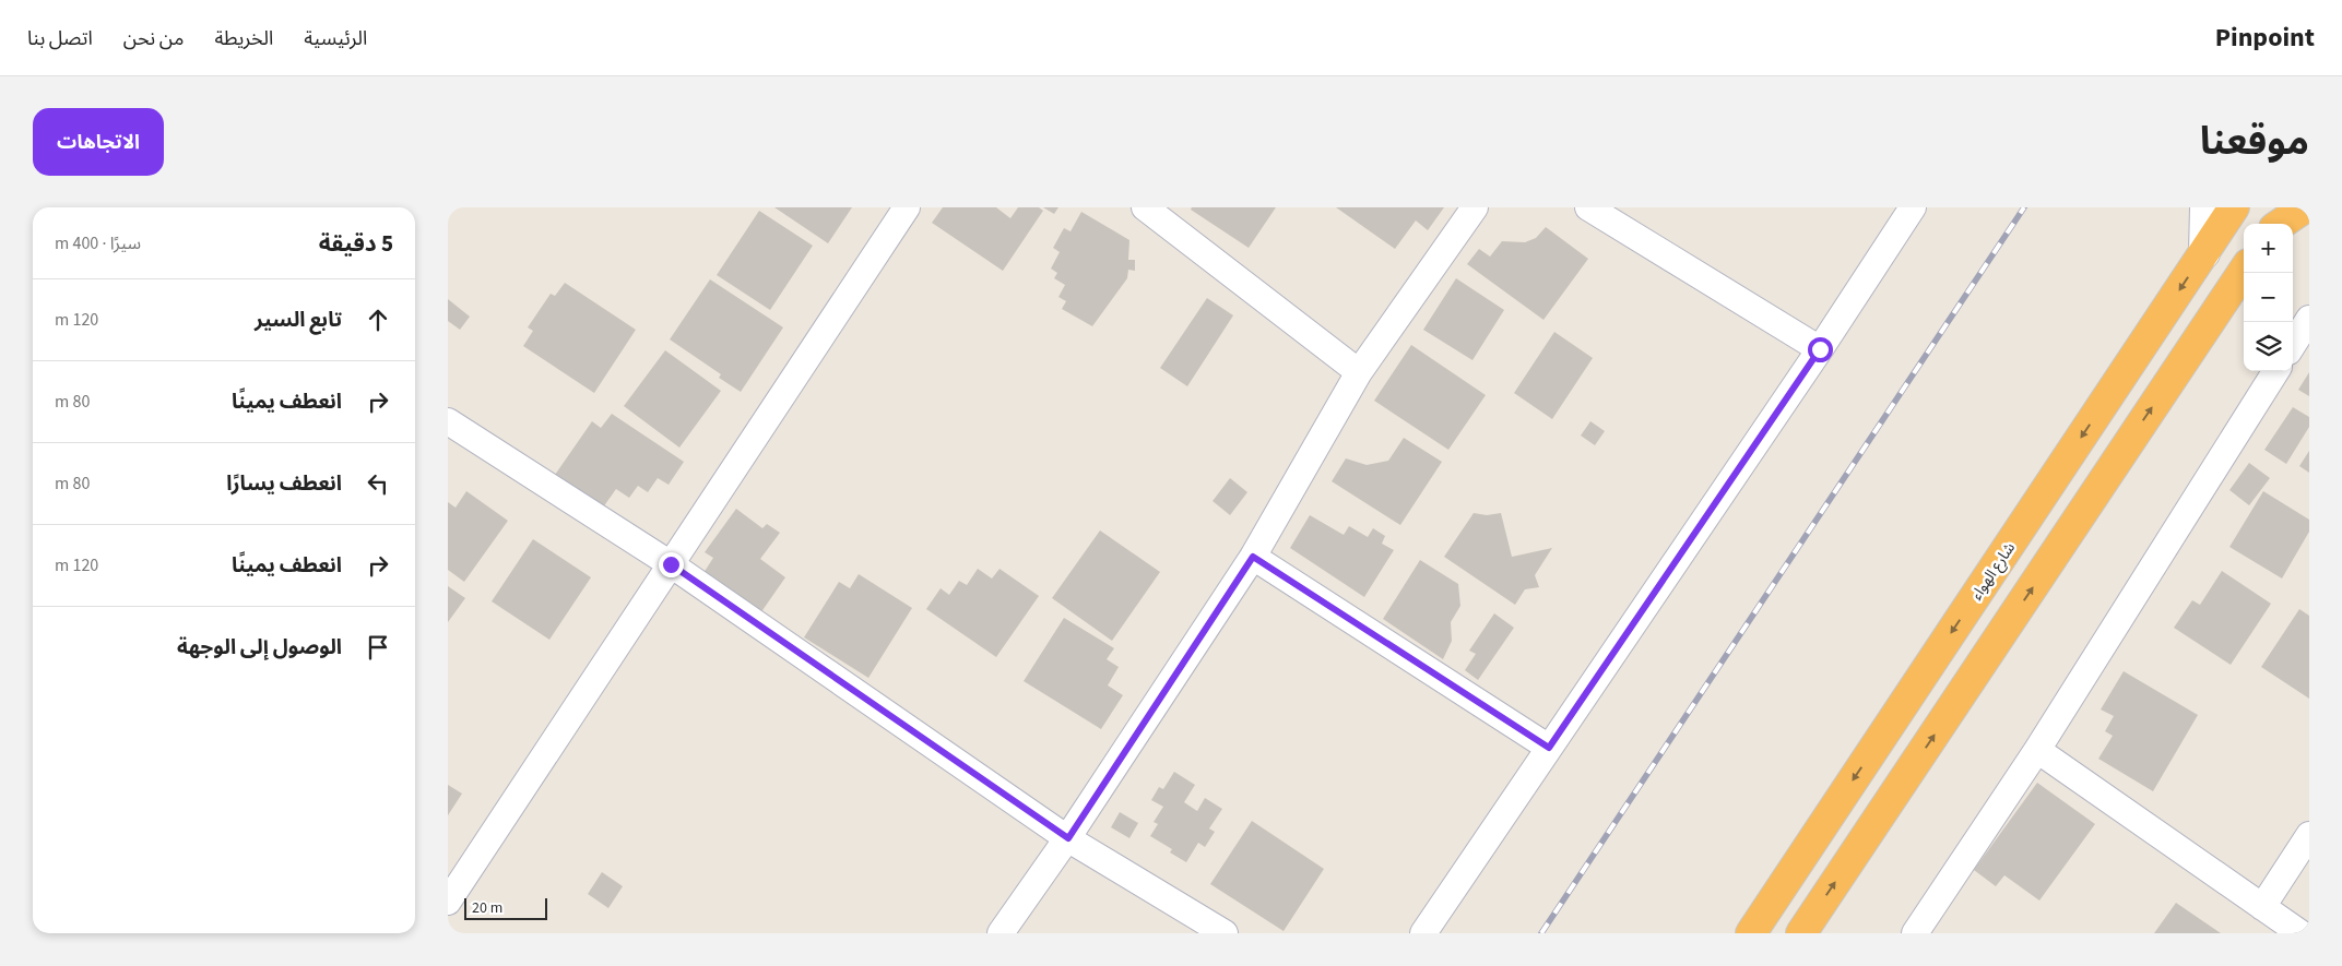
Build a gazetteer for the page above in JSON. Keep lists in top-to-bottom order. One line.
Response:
{"streets":{"highway":["شارع الهواء"]},"scale_bar":"20 m","page":{"header":"Pinpoint","nav":["الرئيسية","الخريطة","من نحن","اتصل بنا"],"title":"موقعنا","buttons":"الاتجاهات","heading":["5 دقيقة","سيرًا · 400 m"],"map_buttons":["+","−"],"list":[["تابع السير","120 m"],["انعطف يمينًا","80 m"],["انعطف يسارًا","80 m"],["انعطف يمينًا","120 m"],"الوصول إلى الوجهة"],"scale":"20 m"}}
